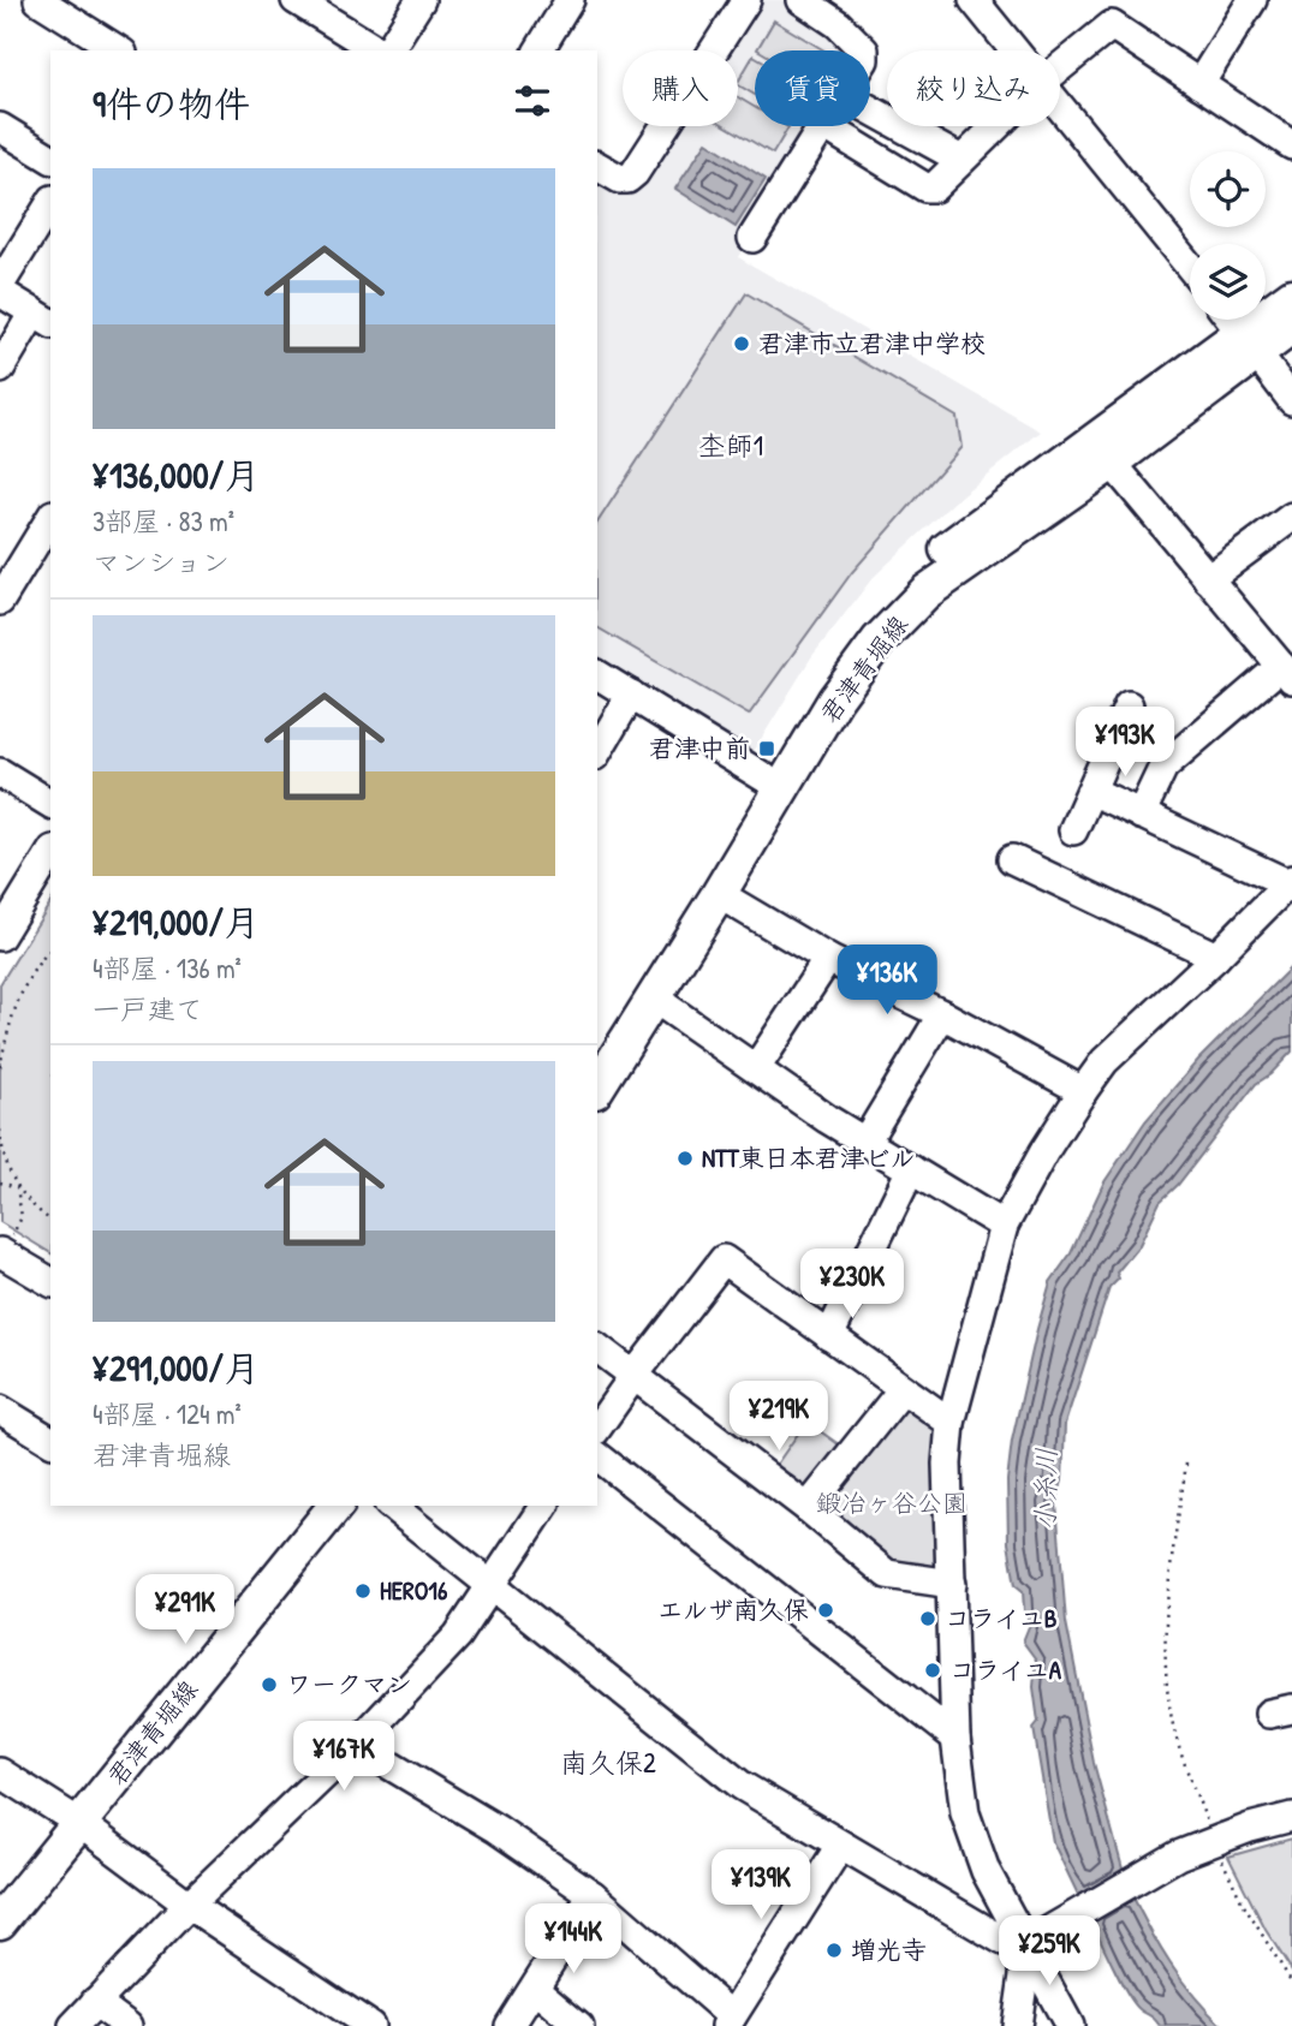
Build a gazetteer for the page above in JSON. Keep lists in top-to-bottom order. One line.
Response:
{"streets":{"main road":["君津青堀線"]},"districts":["杢師1","南久保2"],"water":["小糸川"],"parks":["鍛冶ヶ谷公園"],"places":{"other":["君津市立君津中学校","NTT東日本君津ビル","HERO16","エルザ南久保","コライユB","コライユA","ワークマン","増光寺"],"transit":["君津中前"]},"page":{"chip":["購入","賃貸","絞り込み"],"heading":"9件の物件","list":[{"name":"¥136,000/月","note":"3部屋 · 83 m² · マンション"},{"name":"¥219,000/月","note":"4部屋 · 136 m² · 一戸建て"},{"name":"¥291,000/月","note":"4部屋 · 124 m² · 君津青堀線"}],"price":["¥193K","¥136K","¥230K","¥219K","¥291K","¥167K","¥139K","¥144K","¥259K"]}}
